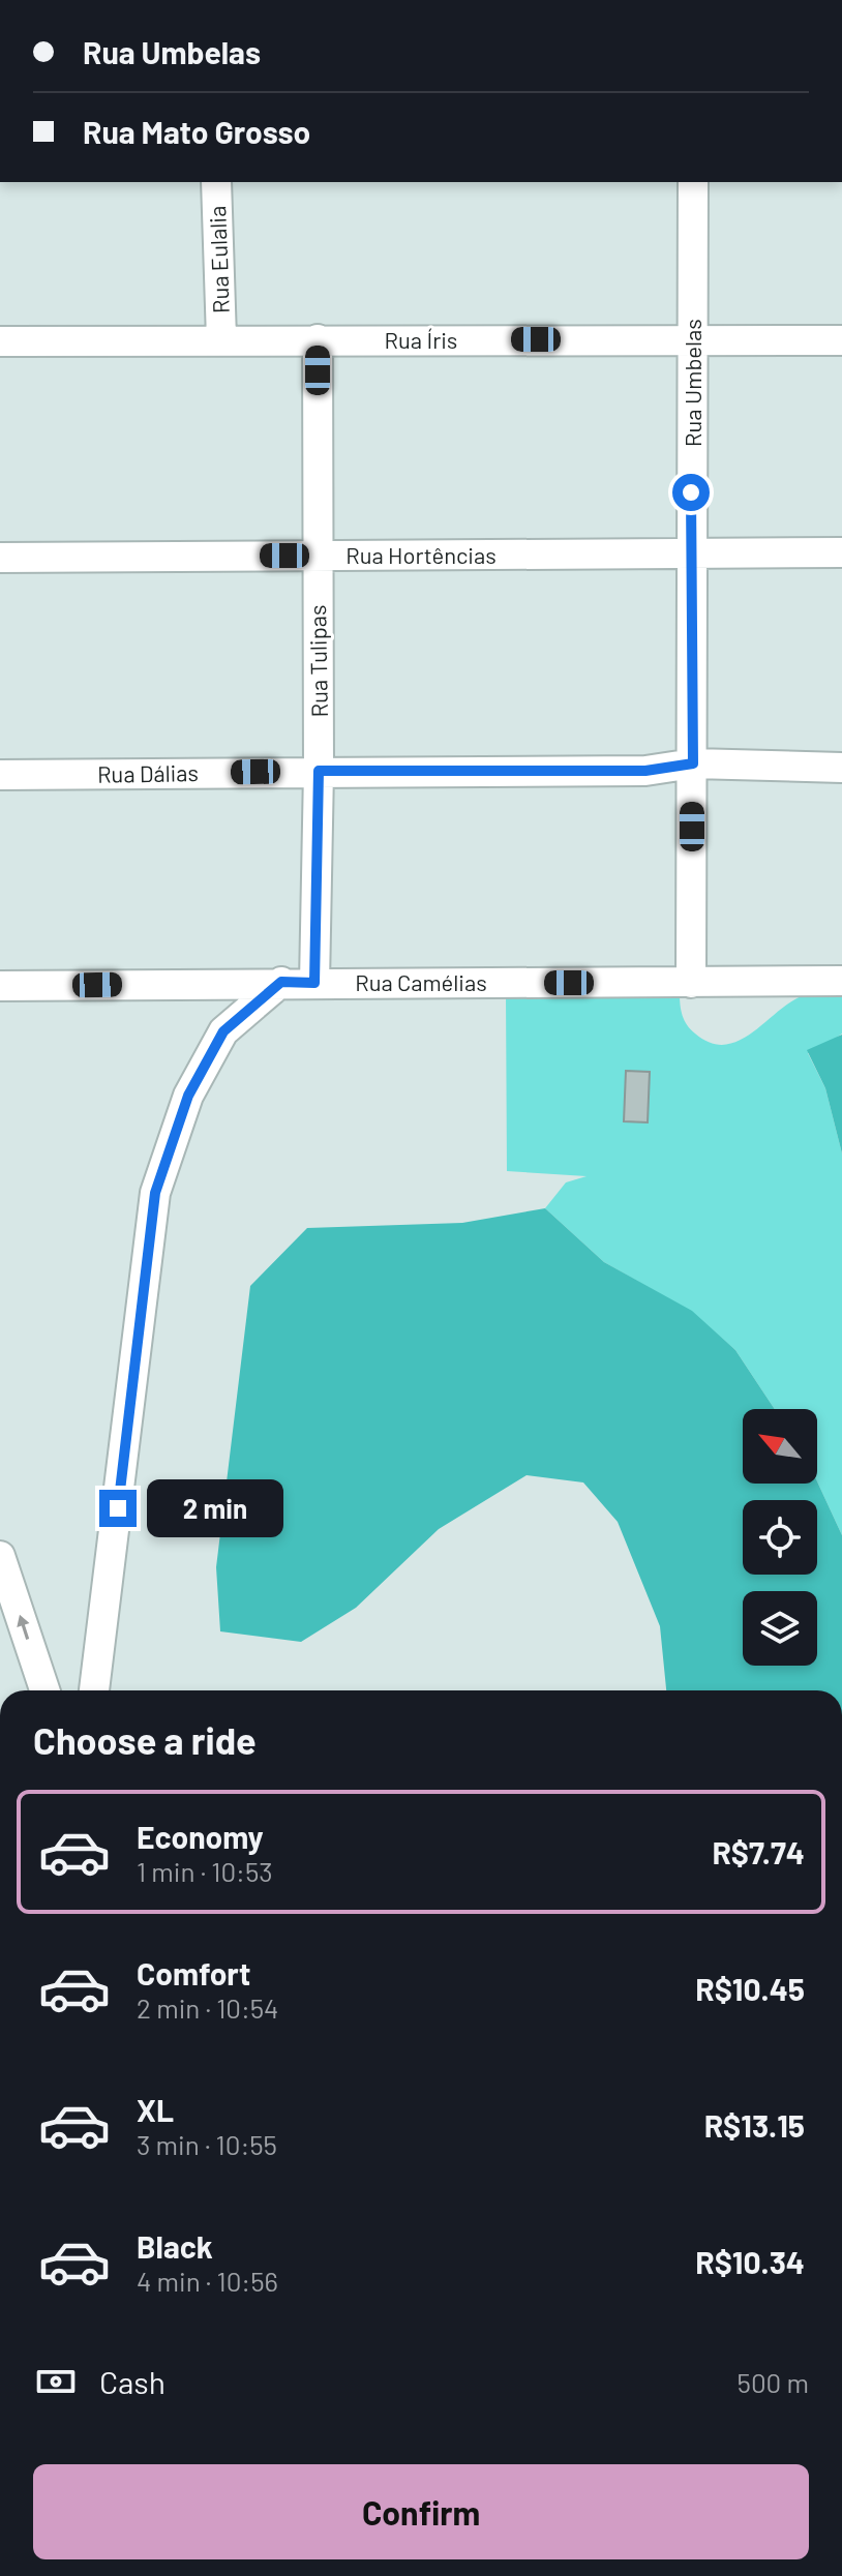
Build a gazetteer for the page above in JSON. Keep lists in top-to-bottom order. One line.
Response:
{"streets":{"street":["Rua Eulalia","Rua Íris","Rua Umbelas","Rua Hortências","Rua Tulipas","Rua Dálias","Rua Camélias"]},"crossings":[["Rua Eulalia","Rua Íris"],["Rua Íris","Rua Umbelas"],["Rua Íris","Rua Tulipas"],["Rua Umbelas","Rua Hortências"],["Rua Umbelas","Rua Dálias"],["Rua Umbelas","Rua Camélias"],["Rua Hortências","Rua Tulipas"],["Rua Tulipas","Rua Dálias"],["Rua Tulipas","Rua Camélias"]],"north":"top left","page":{"banner":["Rua Umbelas","Rua Mato Grosso"],"bubble":"2 min","heading":"Choose a ride","list":[{"name":"Economy","note":"1 min · 10:53","value":"R$7.74"},{"name":"Comfort","note":"2 min · 10:54","value":"R$10.45"},{"name":"XL","note":"3 min · 10:55","value":"R$13.15"},{"name":"Black","note":"4 min · 10:56","value":"R$10.34"}],"pay":["Cash","500 m"],"buttons":"Confirm"}}
